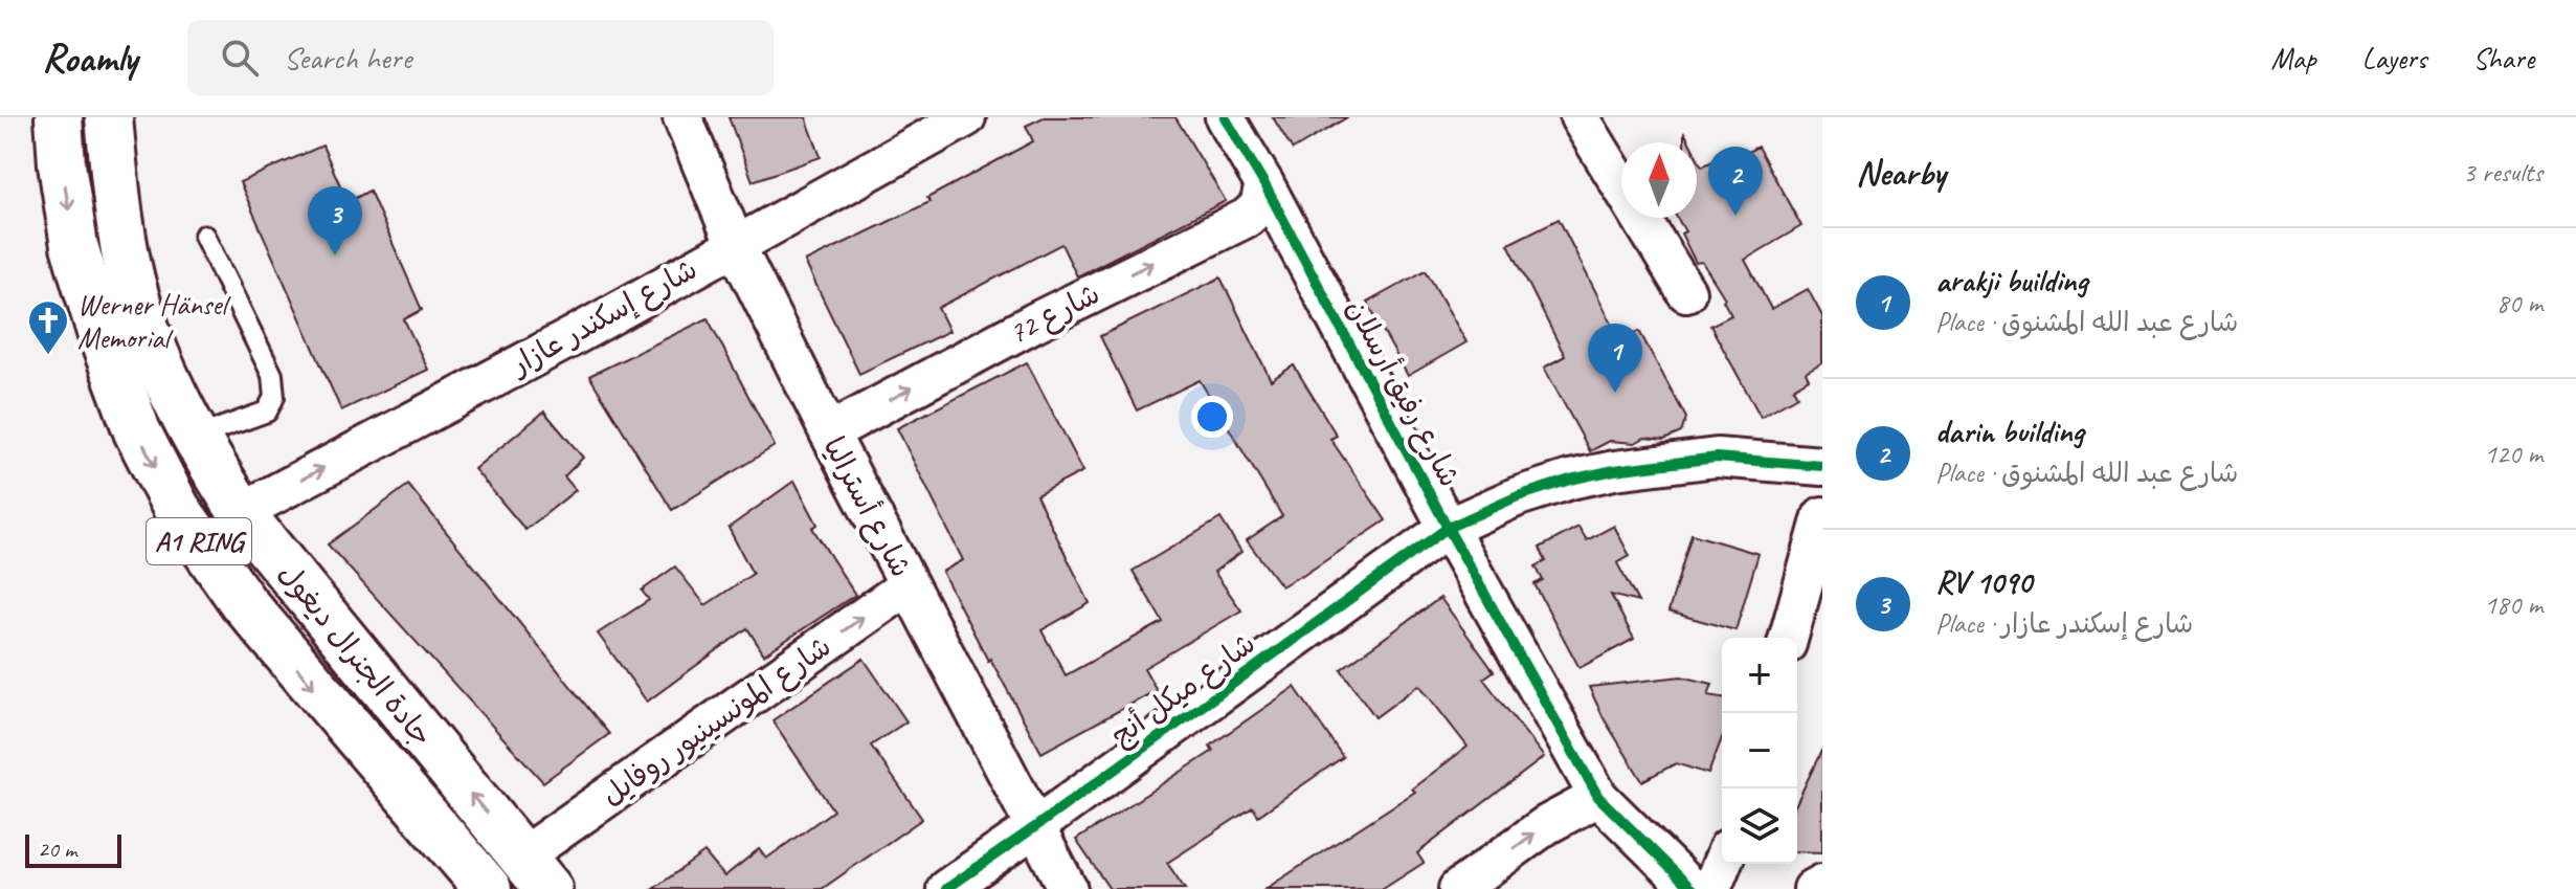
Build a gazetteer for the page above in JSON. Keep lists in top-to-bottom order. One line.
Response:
{"streets":{"highway":["A1 RING","جادة الجنرال ديغول"],"street":["شارع 72","شارع إسكندر عازار","شارع رفيق أرسلان","شارع أستراليا","شارع ميكل أنج","شارع المونسينيور روفايل"]},"crossings":[["شارع 72","شارع رفيق أرسلان"],["شارع 72","شارع أستراليا"],["شارع إسكندر عازار","شارع أستراليا"],["شارع إسكندر عازار","جادة الجنرال ديغول"],["شارع رفيق أرسلان","شارع ميكل أنج"],["شارع أستراليا","شارع ميكل أنج"],["شارع أستراليا","شارع المونسينيور روفايل"],["جادة الجنرال ديغول","شارع المونسينيور روفايل"]],"one_way":["شارع 72","شارع إسكندر عازار","شارع المونسينيور روفايل"],"places":{"church":["Werner Hänsel Memorial"]},"scale_bar":"20 m","north":"top","page":{"header":"Roamly","search":"Search here","nav":["Map","Layers","Share"],"heading":["Nearby","3 results"],"pins":["2","3","1"],"list":[{"mark":"1","name":"arakji building","note":"Place · شارع عبد الله المشنوق","value":"80 m"},{"mark":"2","name":"darin building","note":"Place · شارع عبد الله المشنوق","value":"120 m"},{"mark":"3","name":"RV 1090","note":"Place · شارع إسكندر عازار","value":"180 m"}],"map_buttons":["+","−"],"scale":"20 m"}}
